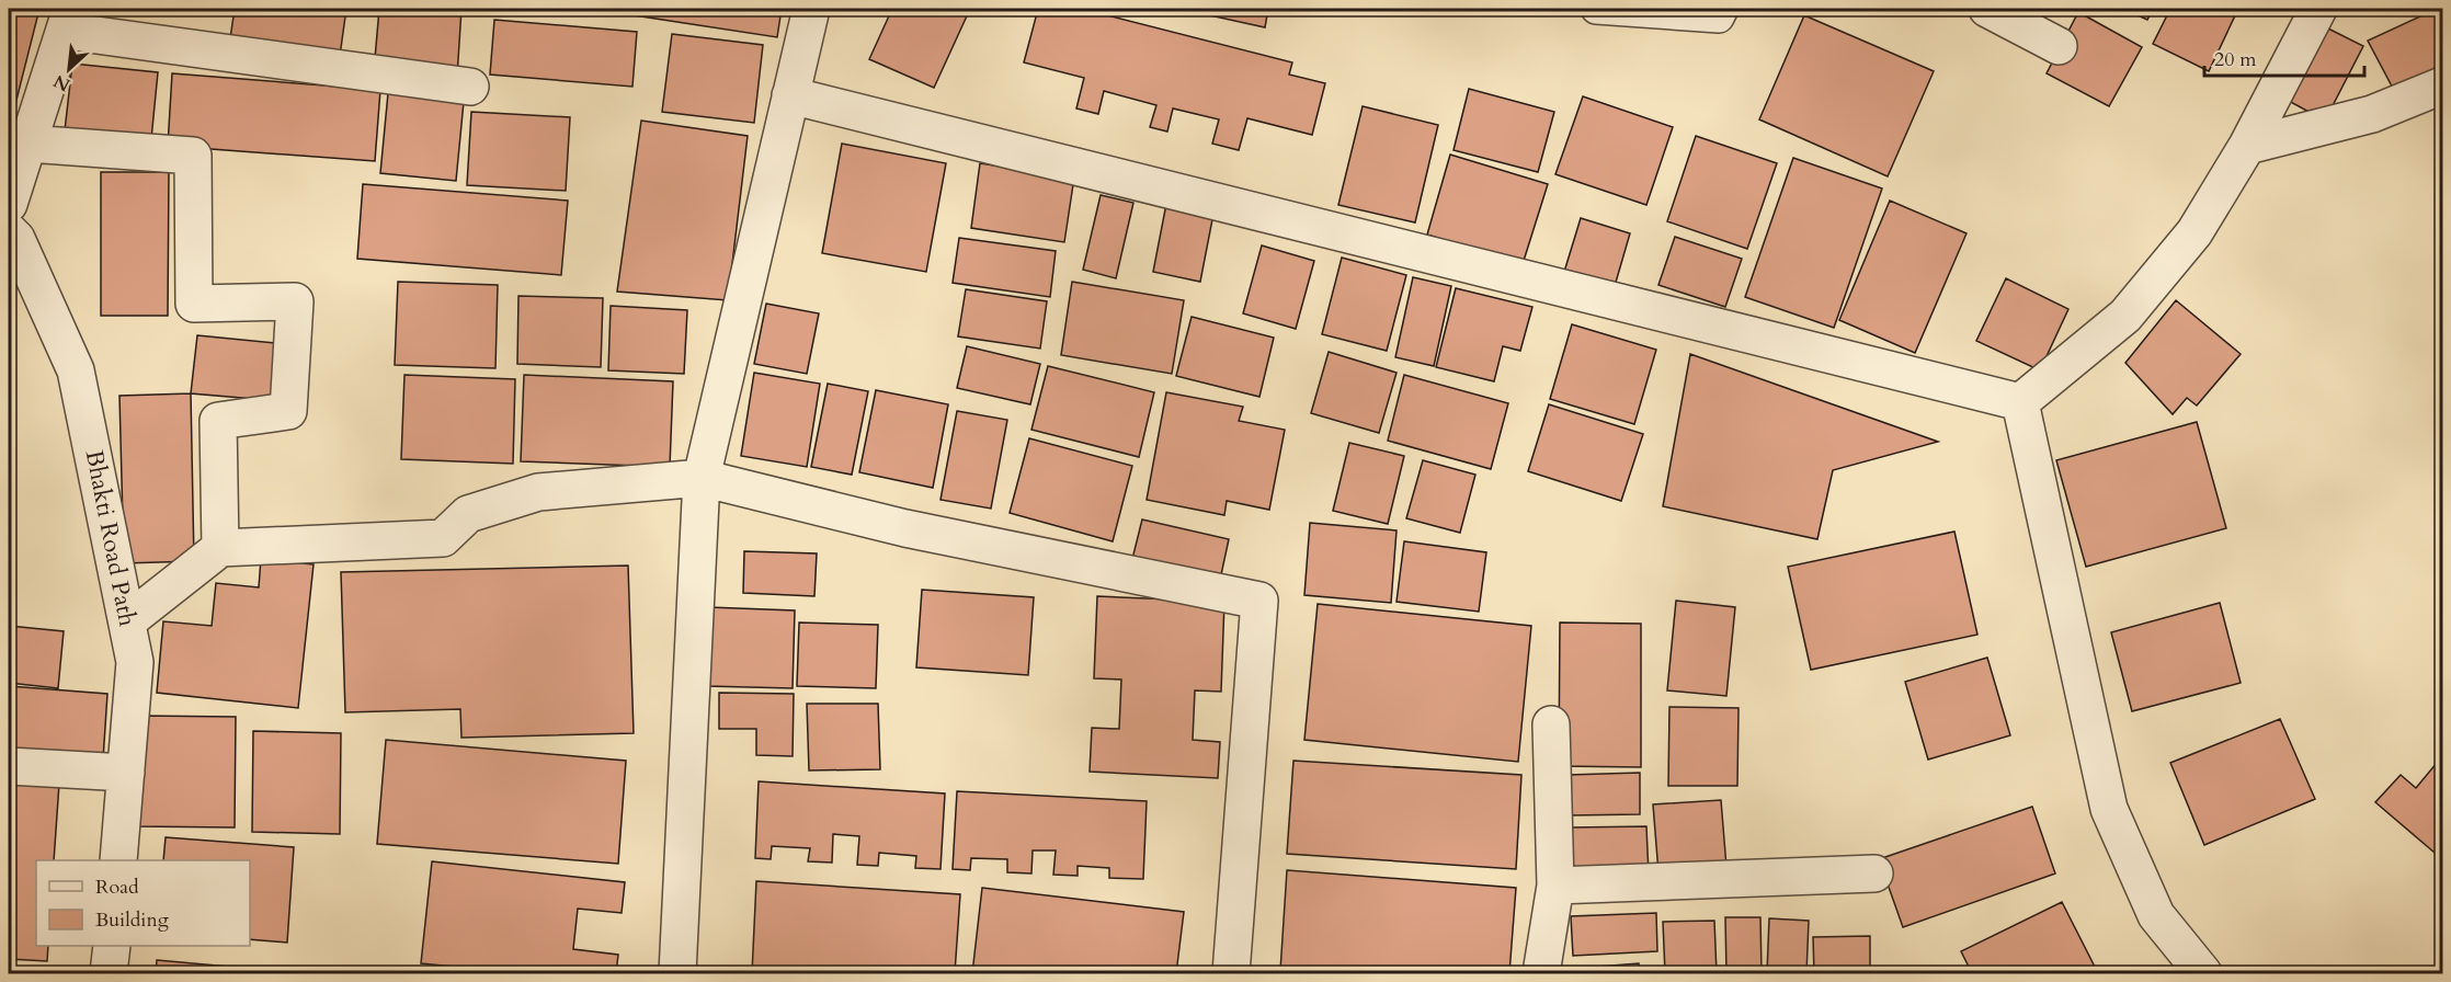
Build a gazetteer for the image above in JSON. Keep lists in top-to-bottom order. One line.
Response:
{"streets":{"street":["Bhakti Road Path"]},"legend":["Road","Building"],"scale_bar":"20 m","north":"bottom left"}
